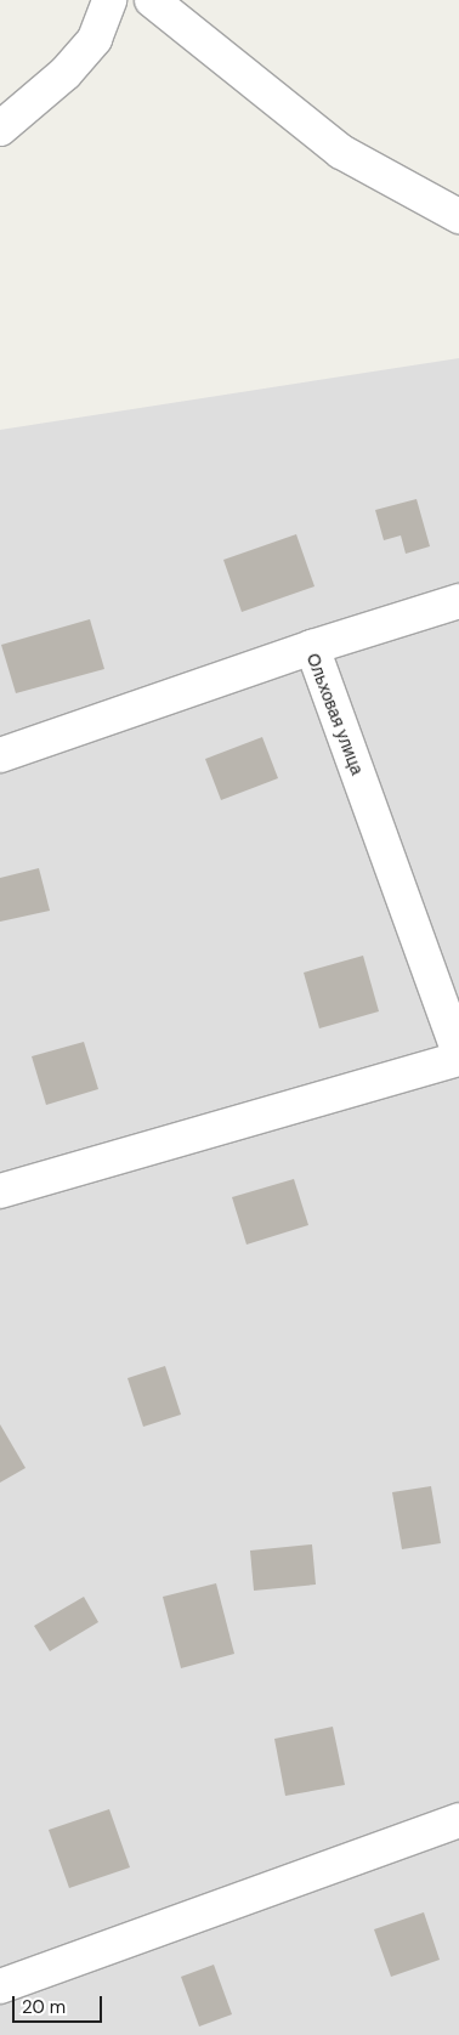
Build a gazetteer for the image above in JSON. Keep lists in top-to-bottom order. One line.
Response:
{"streets":{"street":["Ольховая улица"]},"scale_bar":"20 m"}
